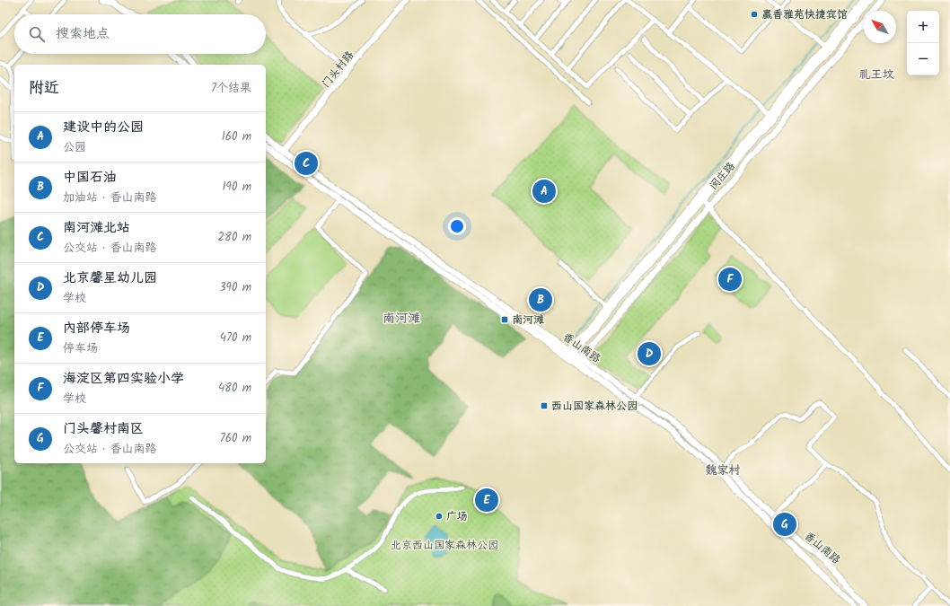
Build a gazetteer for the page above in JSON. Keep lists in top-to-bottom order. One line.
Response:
{"streets":{"main road":["门头村路","闵庄路","香山南路"]},"crossings":[["门头村路","香山南路"],["闵庄路","香山南路"]],"districts":["礼王坟","南河滩","魏家村"],"parks":["北京西山国家森林公园"],"places":{"other":["赢香雅苑快捷宾馆","广场"],"transit":["南河滩","西山国家森林公园"]},"north":"top left","page":{"map_buttons":["+","−"],"search":"搜索地点","heading":["附近","7个结果"],"list":[{"mark":"A","name":"建设中的公园","note":"公园","value":"160 m"},{"mark":"B","name":"中国石油","note":"加油站 · 香山南路","value":"190 m"},{"mark":"C","name":"南河滩北站","note":"公交站 · 香山南路","value":"280 m"},{"mark":"D","name":"北京馨星幼儿园","note":"学校","value":"390 m"},{"mark":"E","name":"内部停车场","note":"停车场","value":"470 m"},{"mark":"F","name":"海淀区第四实验小学","note":"学校","value":"480 m"},{"mark":"G","name":"门头馨村南区","note":"公交站 · 香山南路","value":"760 m"}],"pins":["C","A","F","B","D","E","G"]}}
